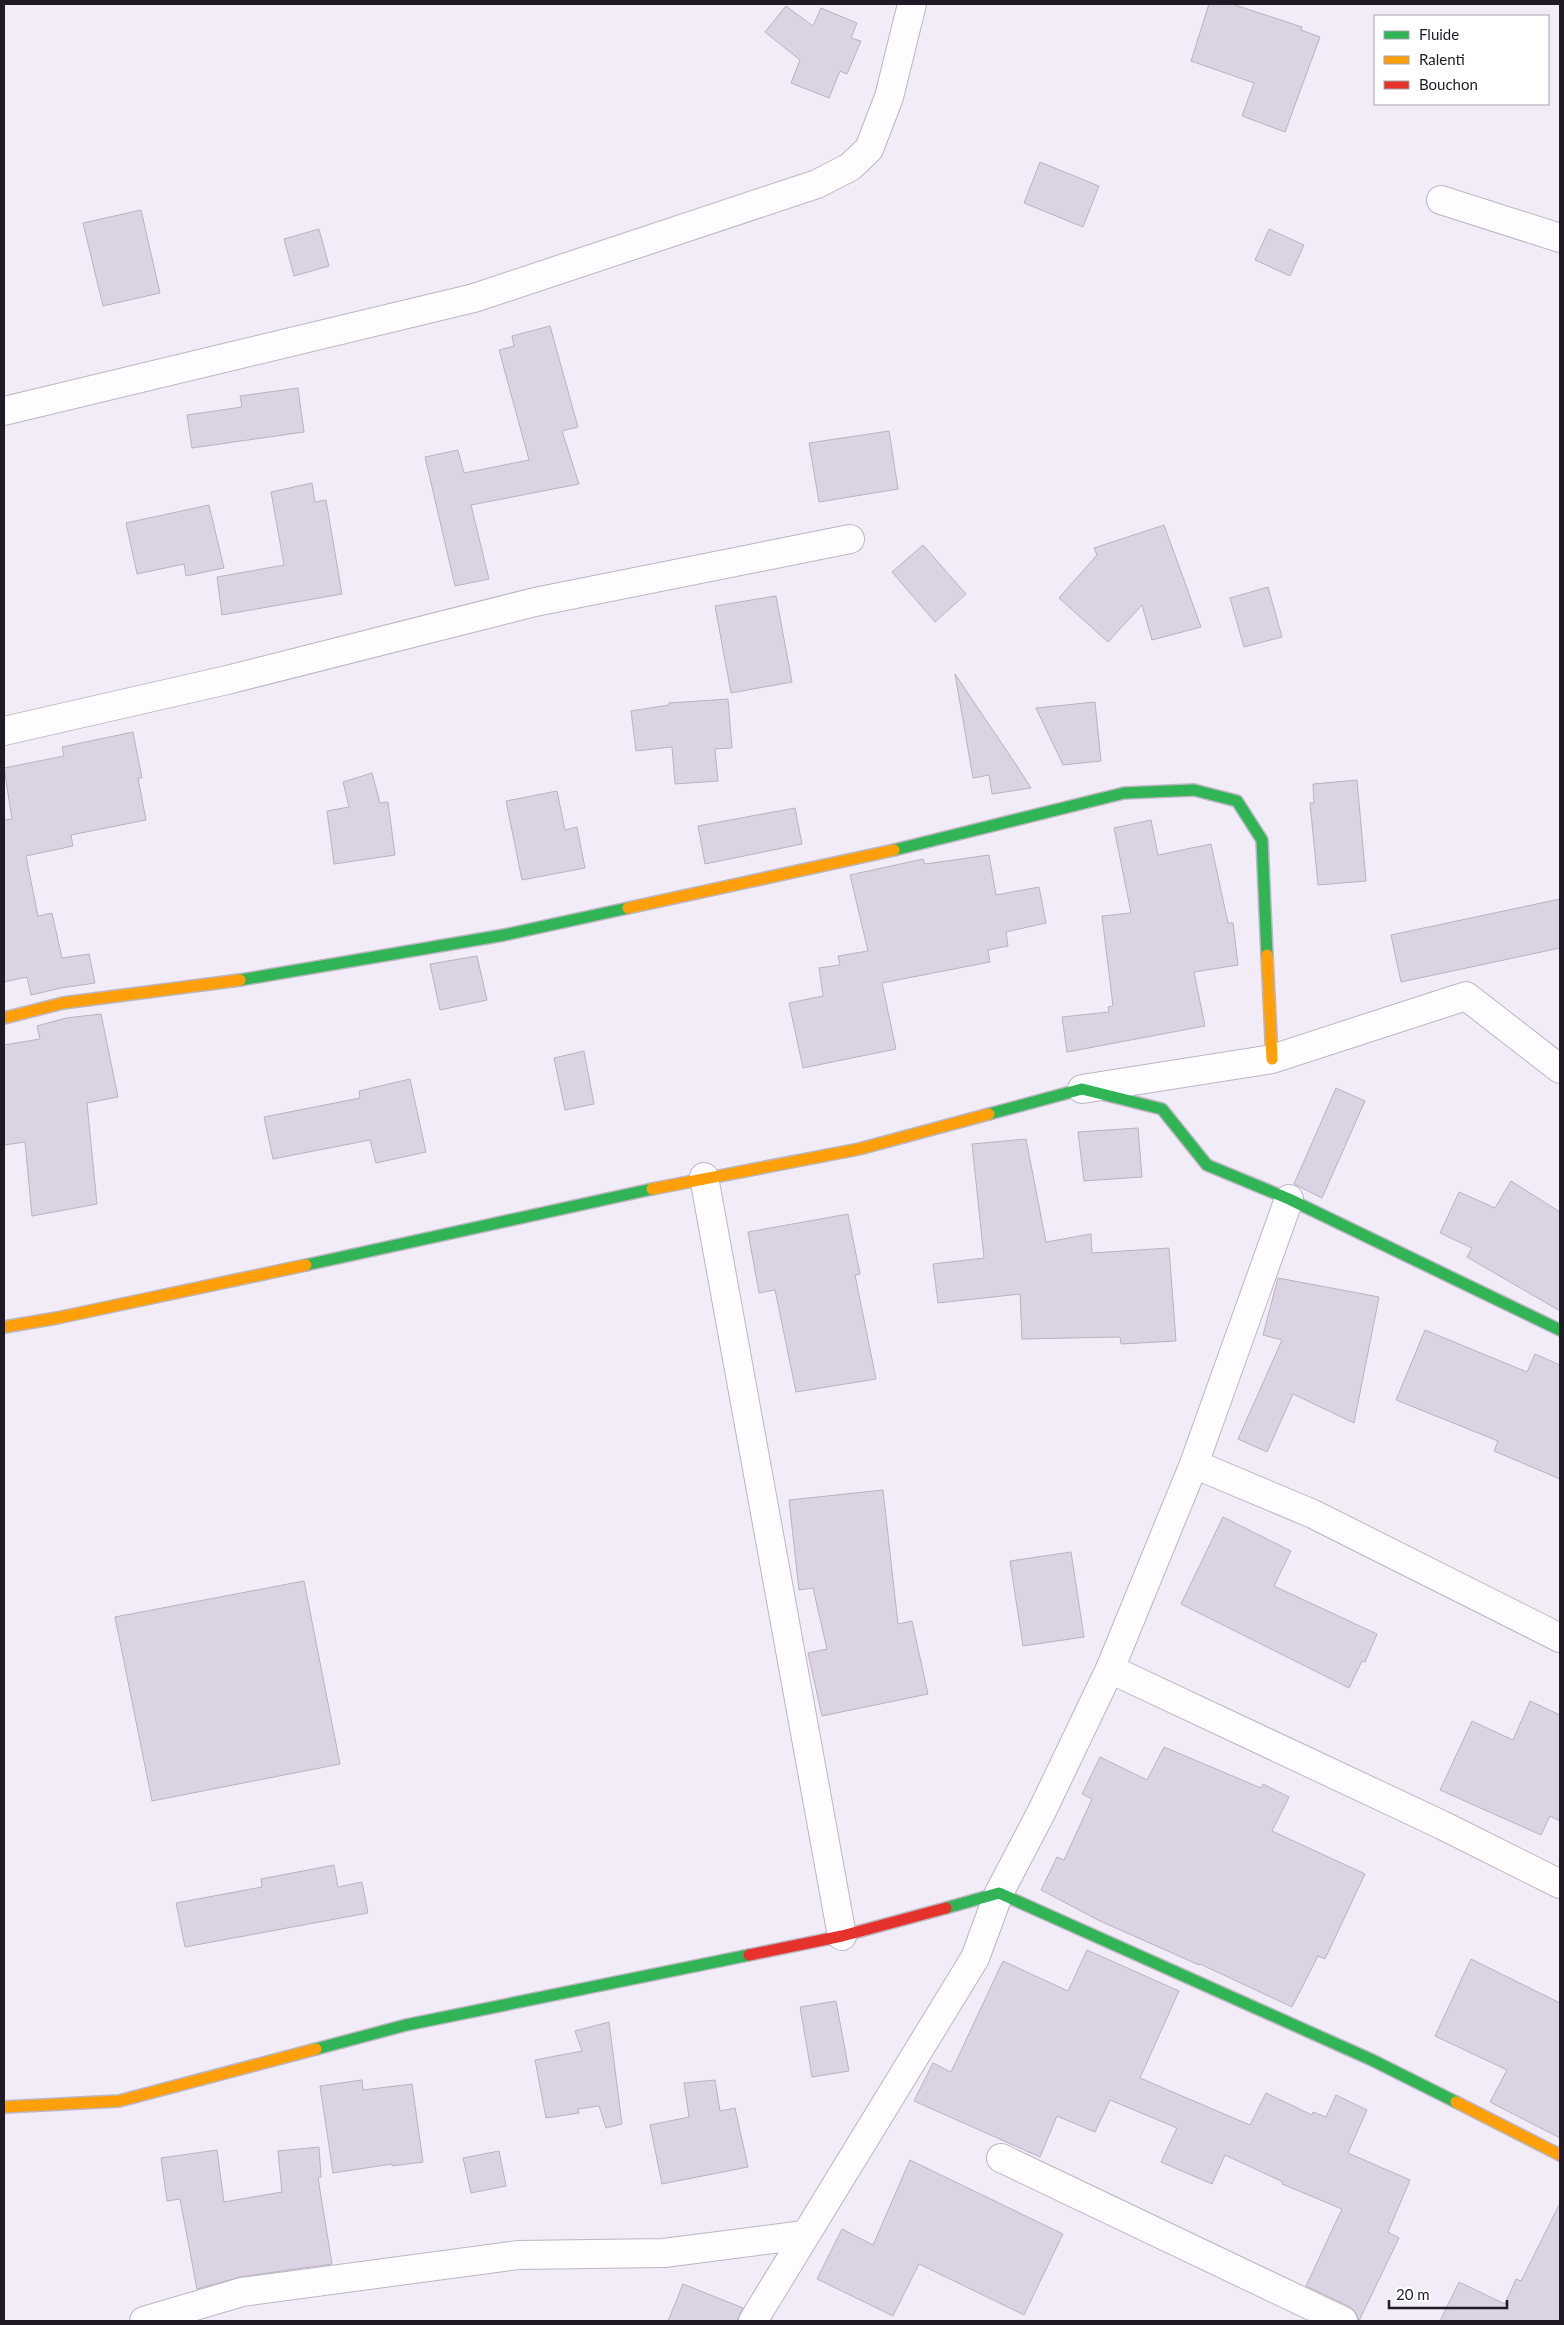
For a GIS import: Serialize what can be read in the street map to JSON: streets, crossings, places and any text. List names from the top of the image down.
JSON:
{
  "legend": ["Fluide", "Ralenti", "Bouchon"],
  "scale_bar": "20 m"
}
